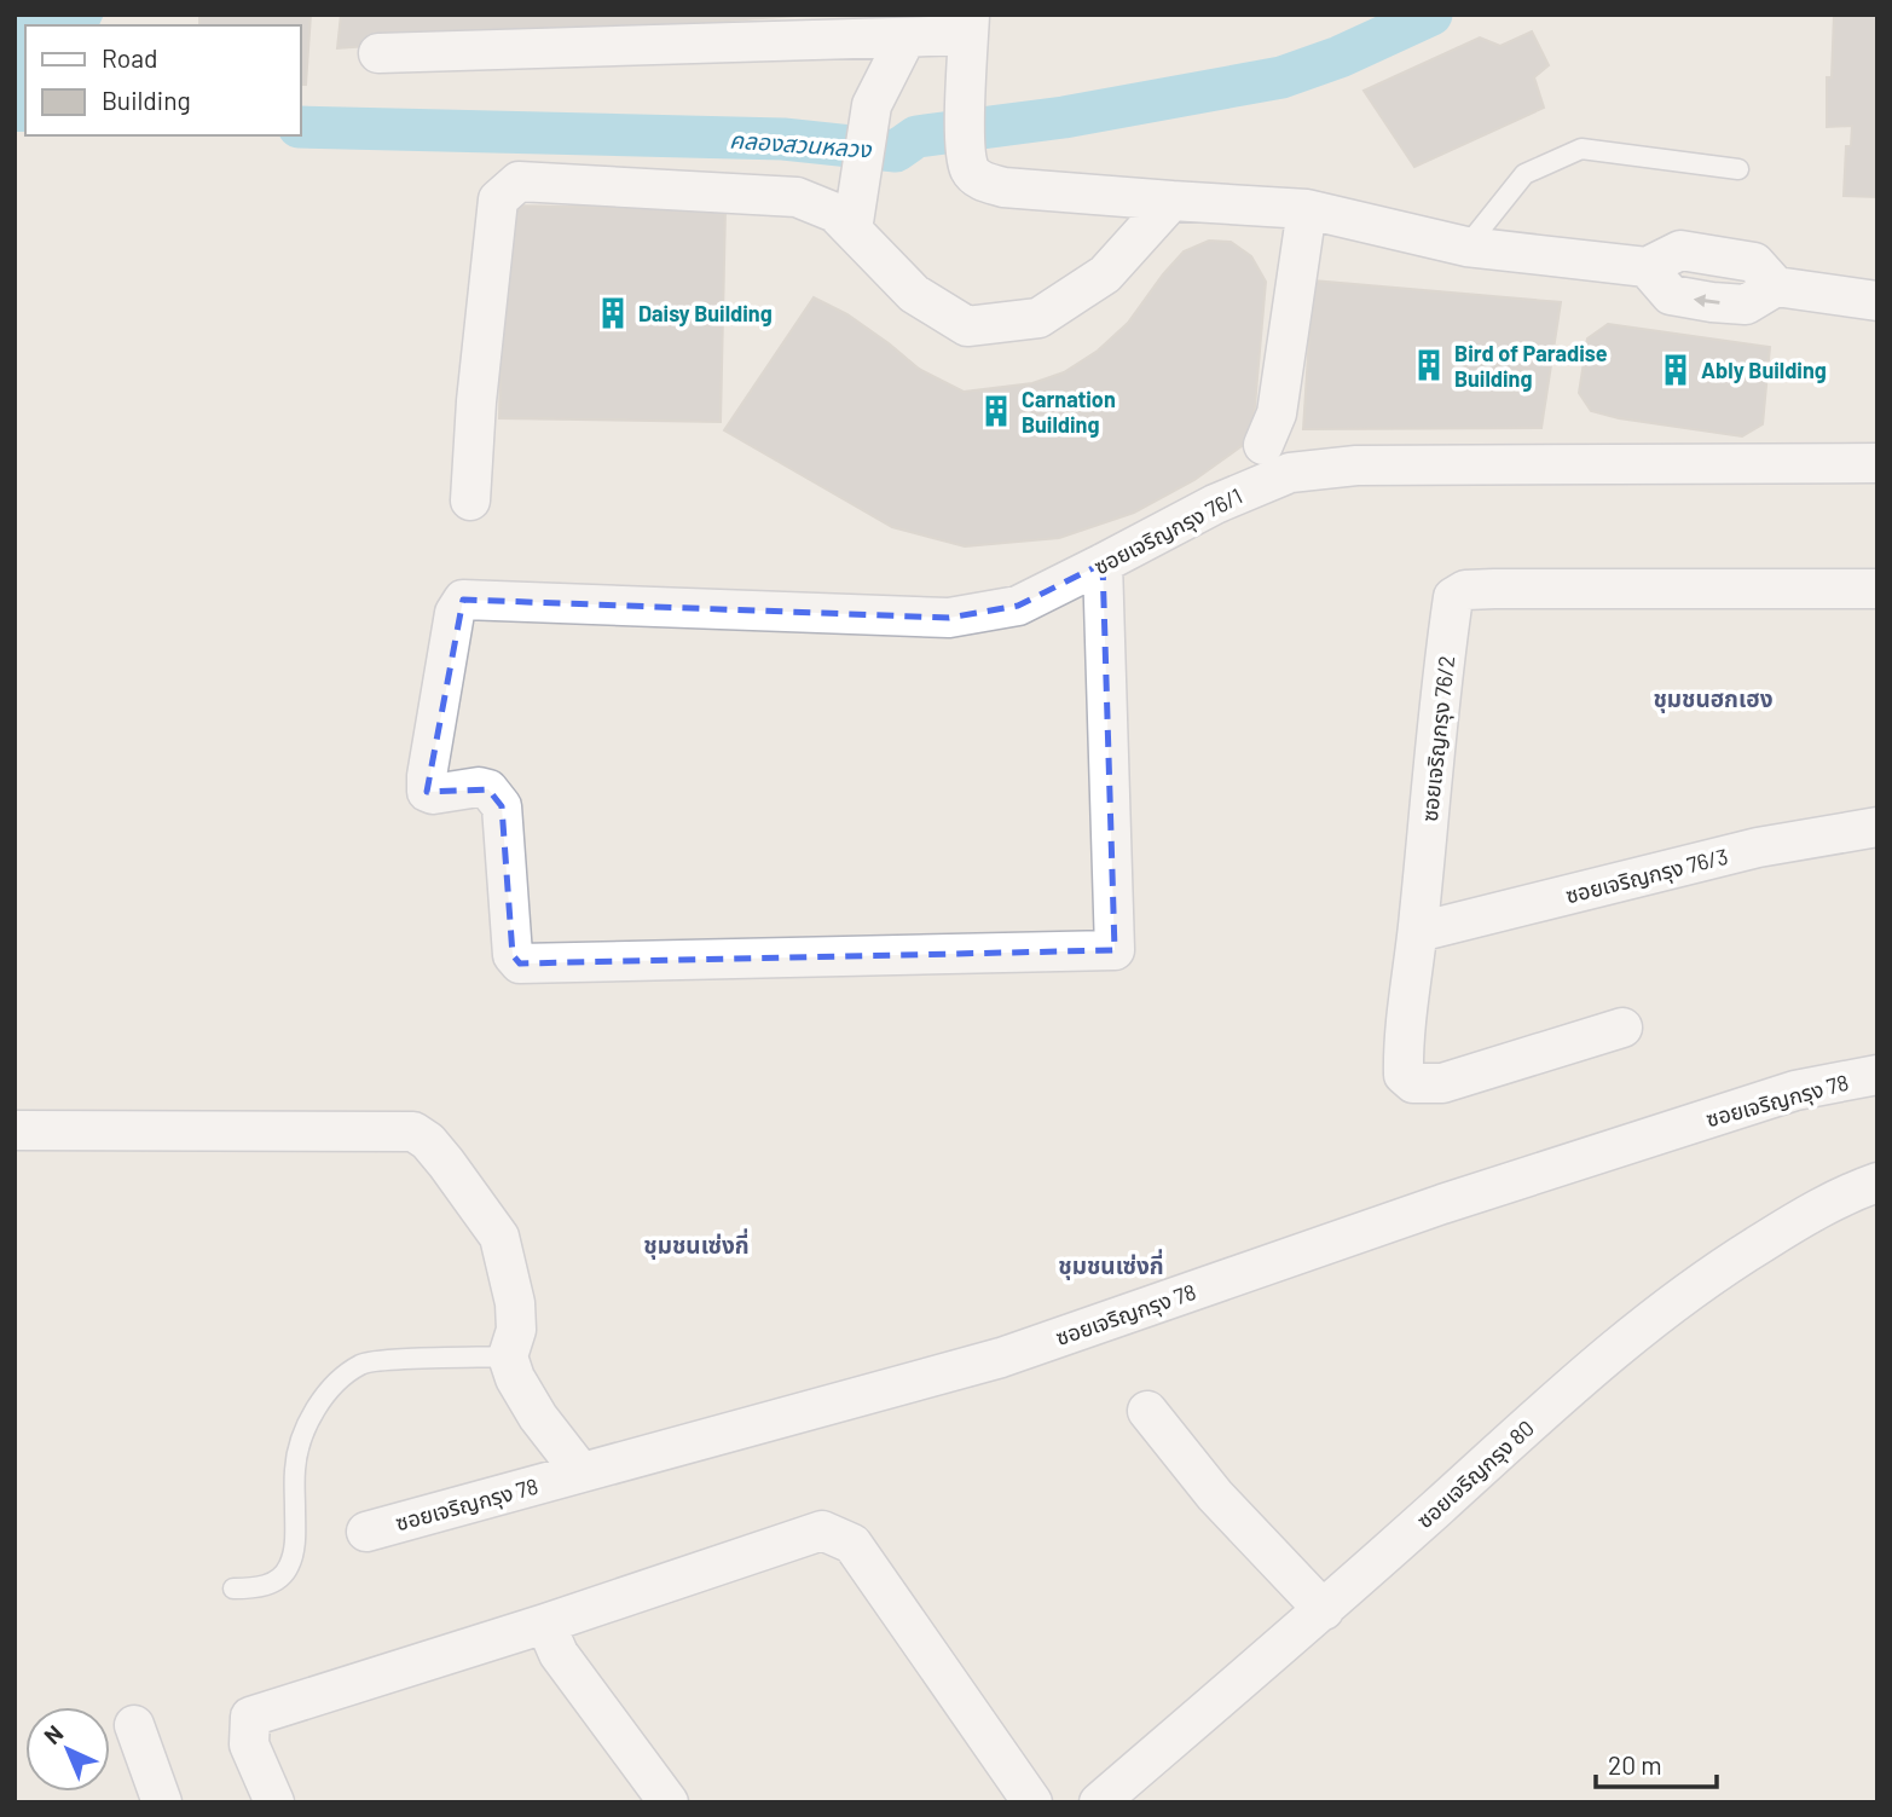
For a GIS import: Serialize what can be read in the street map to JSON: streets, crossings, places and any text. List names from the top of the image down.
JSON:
{
  "streets": {
    "street": [
      "ซอยเจริญกรุง 76/1",
      "ซอยเจริญกรุง 76/2",
      "ซอยเจริญกรุง 76/3",
      "ซอยเจริญกรุง 78",
      "ซอยเจริญกรุง 80"
    ]
  },
  "crossings": [
    ["ซอยเจริญกรุง 76/2", "ซอยเจริญกรุง 76/3"]
  ],
  "districts": ["ชุมชนฮกเฮง", "ชุมชนเซ่งกี่", "ชุมชนเซ่งกี่"],
  "water": ["คลองสวนหลวง"],
  "places": {
    "building": [
      "Daisy Building",
      "Bird of Paradise Building",
      "Ably Building",
      "Carnation Building"
    ]
  },
  "legend": ["Road", "Building"],
  "scale_bar": "20 m",
  "north": "top left"
}
